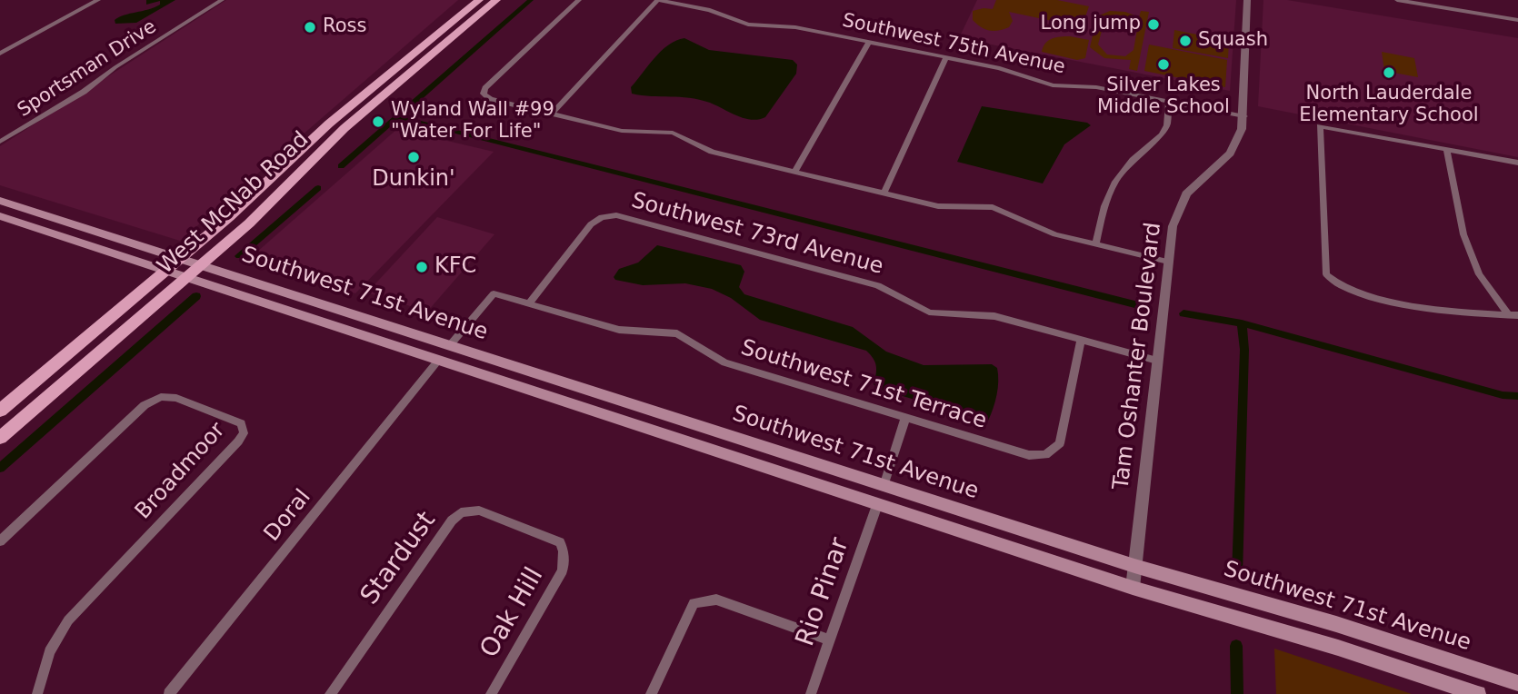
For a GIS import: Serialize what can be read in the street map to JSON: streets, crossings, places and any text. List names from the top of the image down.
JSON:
{
  "streets": {
    "main road": ["West McNab Road", "Southwest 71st Avenue"],
    "street": [
      "Southwest 75th Avenue",
      "Sportsman Drive",
      "Southwest 73rd Avenue",
      "Tam Oshanter Boulevard",
      "Southwest 71st Terrace",
      "Broadmoor",
      "Doral",
      "Stardust",
      "Rio Pinar",
      "Oak Hill"
    ]
  },
  "crossings": [
    ["Southwest 75th Avenue", "Tam Oshanter Boulevard"],
    ["West McNab Road", "Southwest 71st Avenue"],
    ["Southwest 73rd Avenue", "Tam Oshanter Boulevard"],
    ["Southwest 73rd Avenue", "Southwest 71st Terrace"],
    ["Southwest 71st Avenue", "Tam Oshanter Boulevard"],
    ["Southwest 71st Avenue", "Southwest 71st Terrace"],
    ["Southwest 71st Avenue", "Doral"],
    ["Southwest 71st Avenue", "Rio Pinar"],
    ["Stardust", "Oak Hill"]
  ],
  "places": [
    "Long jump",
    "Ross",
    "Squash",
    "Silver Lakes Middle School",
    "North Lauderdale Elementary School",
    "Wyland Wall #99 \"Water For Life\"",
    "Dunkin'",
    "KFC"
  ]
}
